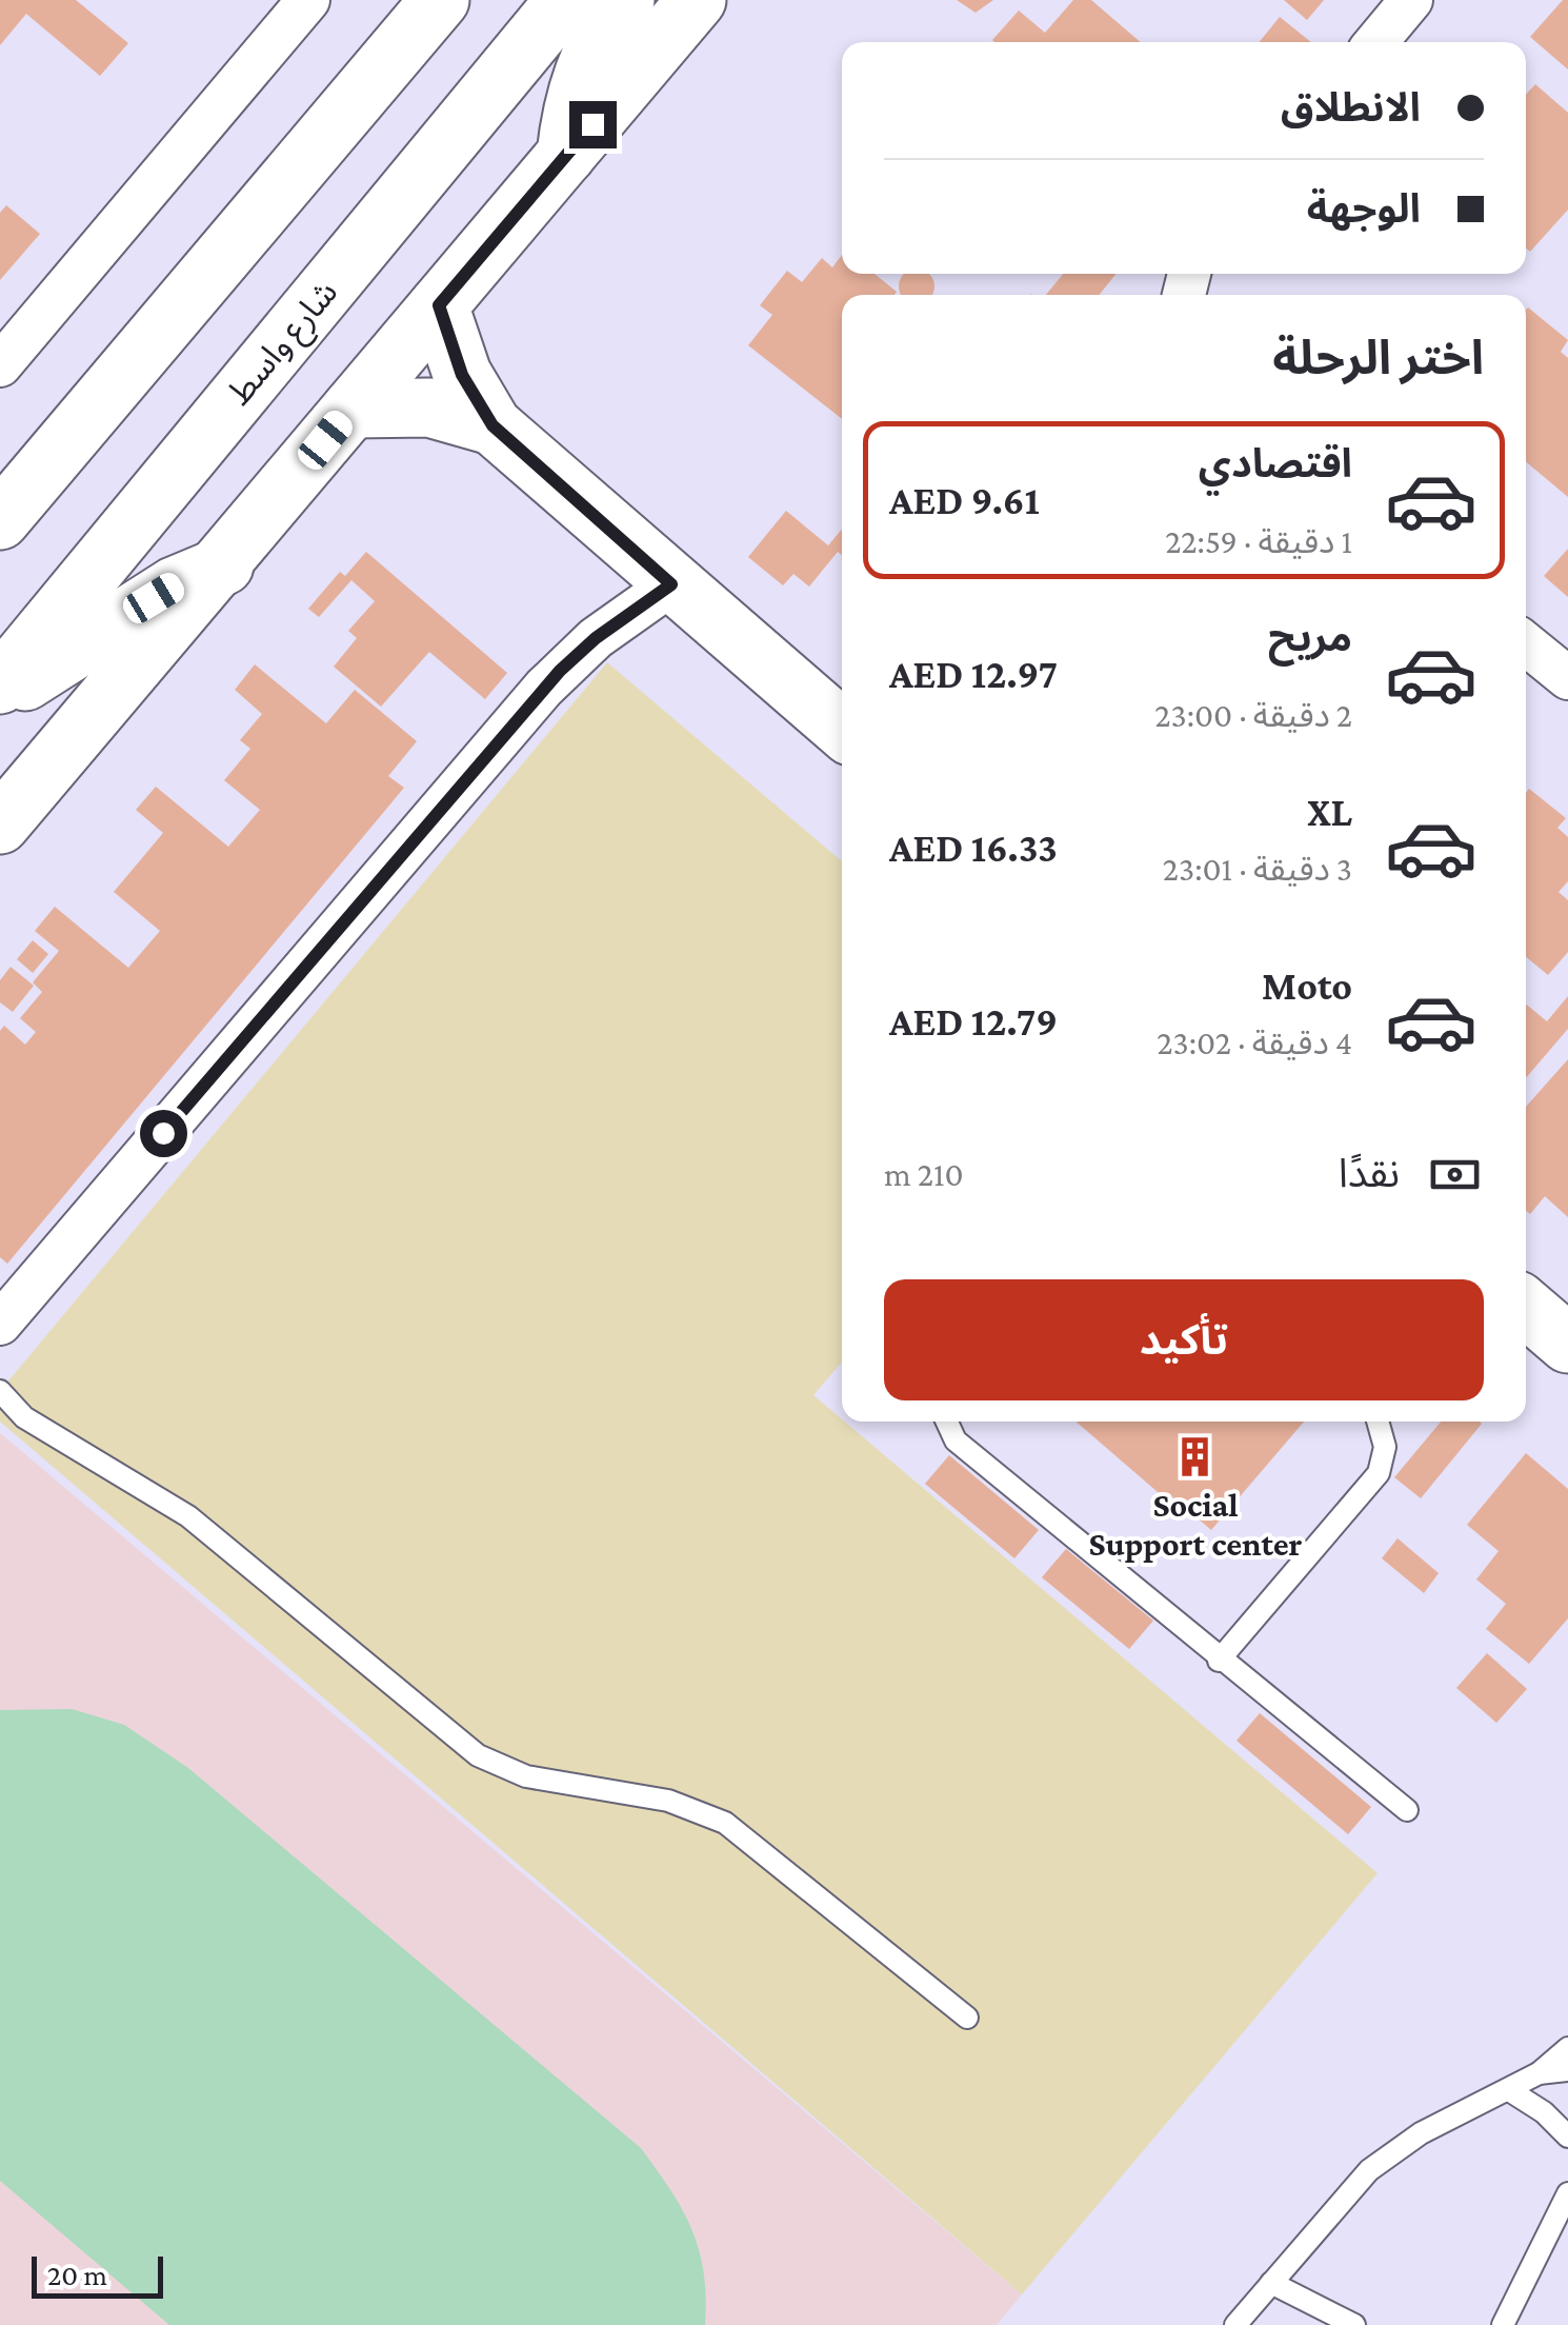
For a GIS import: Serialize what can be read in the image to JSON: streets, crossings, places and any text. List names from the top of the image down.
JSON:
{
  "streets": {
    "main road": ["شارع واسط"]
  },
  "places": {
    "building": ["Social Support center"]
  },
  "scale_bar": "20 m",
  "page": {
    "banner": ["الانطلاق", "الوجهة"],
    "heading": "اختر الرحلة",
    "list": [
      {
        "name": "اقتصادي",
        "note": "1 دقيقة · 22:59",
        "value": "AED 9.61"
      },
      {
        "name": "مريح",
        "note": "2 دقيقة · 23:00",
        "value": "AED 12.97"
      },
      {
        "name": "XL",
        "note": "3 دقيقة · 23:01",
        "value": "AED 16.33"
      },
      {
        "name": "Moto",
        "note": "4 دقيقة · 23:02",
        "value": "AED 12.79"
      }
    ],
    "pay": ["نقدًا", "210 m"],
    "buttons": "تأكيد",
    "scale": "20 m"
  }
}
